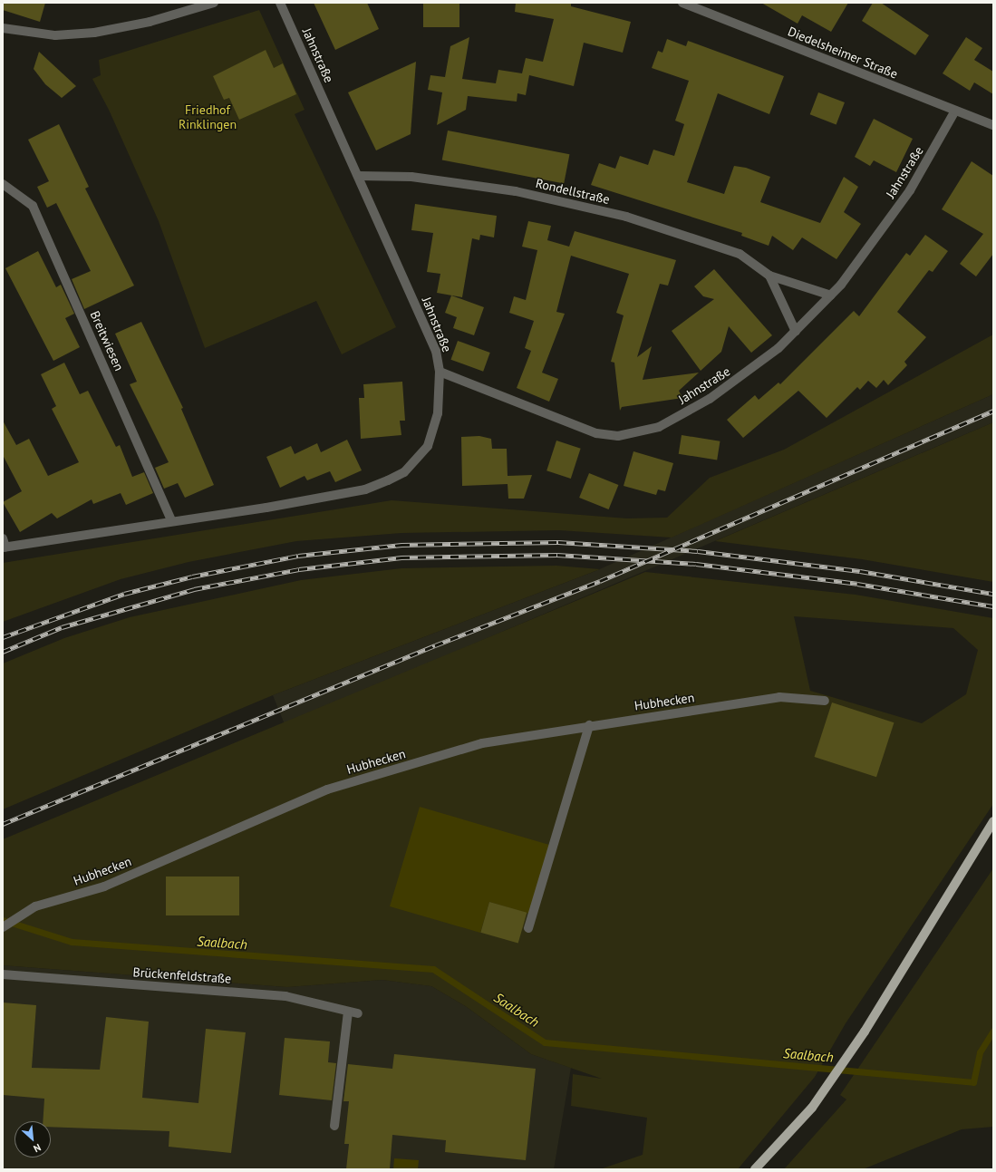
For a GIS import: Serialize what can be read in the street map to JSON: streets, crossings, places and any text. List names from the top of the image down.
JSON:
{
  "streets": {
    "street": [
      "Diedelsheimer Straße",
      "Jahnstraße",
      "Rondellstraße",
      "Breitwiesen",
      "Hubhecken",
      "Brückenfeldstraße"
    ]
  },
  "crossings": [
    ["Diedelsheimer Straße", "Jahnstraße"],
    ["Jahnstraße", "Rondellstraße"]
  ],
  "water": ["Saalbach"],
  "parks": ["Friedhof Rinklingen"],
  "north": "bottom right"
}
